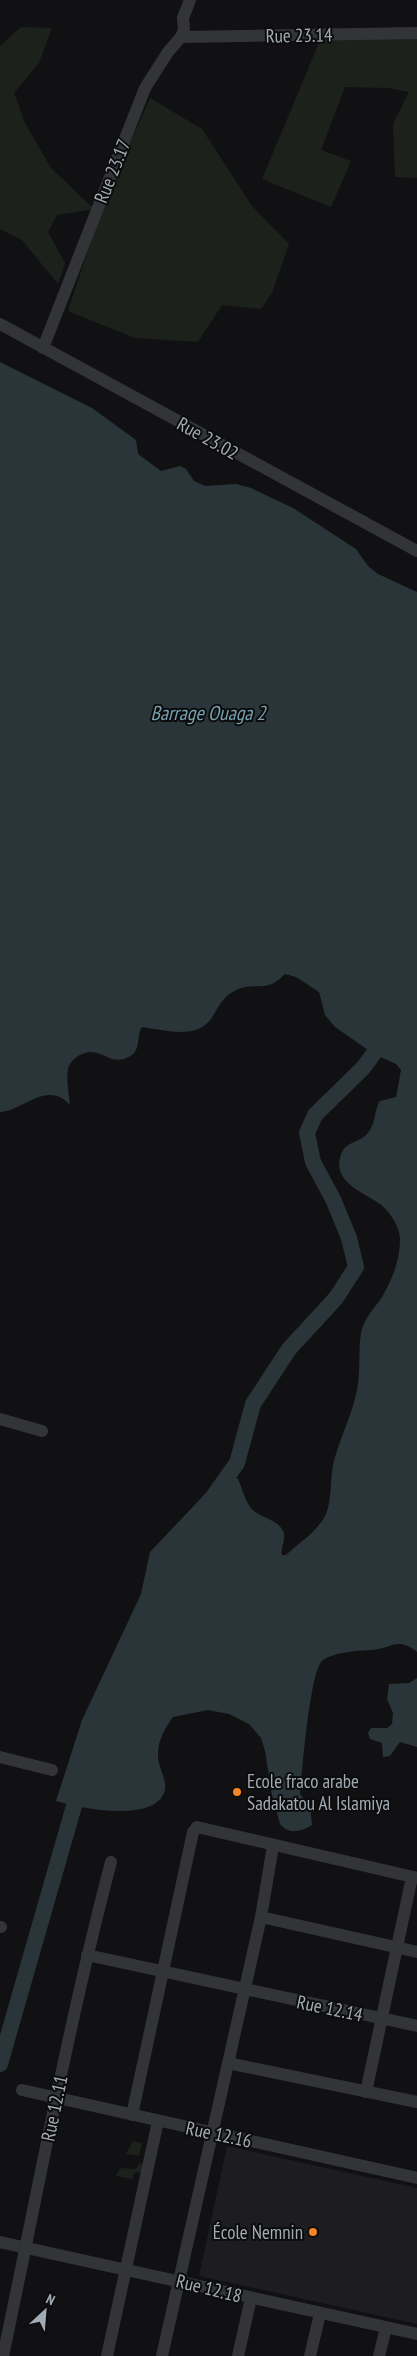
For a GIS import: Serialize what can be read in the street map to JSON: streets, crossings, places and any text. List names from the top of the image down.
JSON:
{
  "streets": {
    "street": [
      "Rue 23.14",
      "Rue 23.17",
      "Rue 23.02",
      "Rue 12.14",
      "Rue 12.11",
      "Rue 12.16",
      "Rue 12.18"
    ]
  },
  "crossings": [
    ["Rue 23.14", "Rue 23.17"],
    ["Rue 23.17", "Rue 23.02"],
    ["Rue 12.14", "Rue 12.11"],
    ["Rue 12.11", "Rue 12.16"],
    ["Rue 12.11", "Rue 12.18"]
  ],
  "water": ["Barrage Ouaga 2"],
  "places": ["Ecole fraco arabe Sadakatou Al Islamiya", "École Nemnin"],
  "north": "top right"
}
